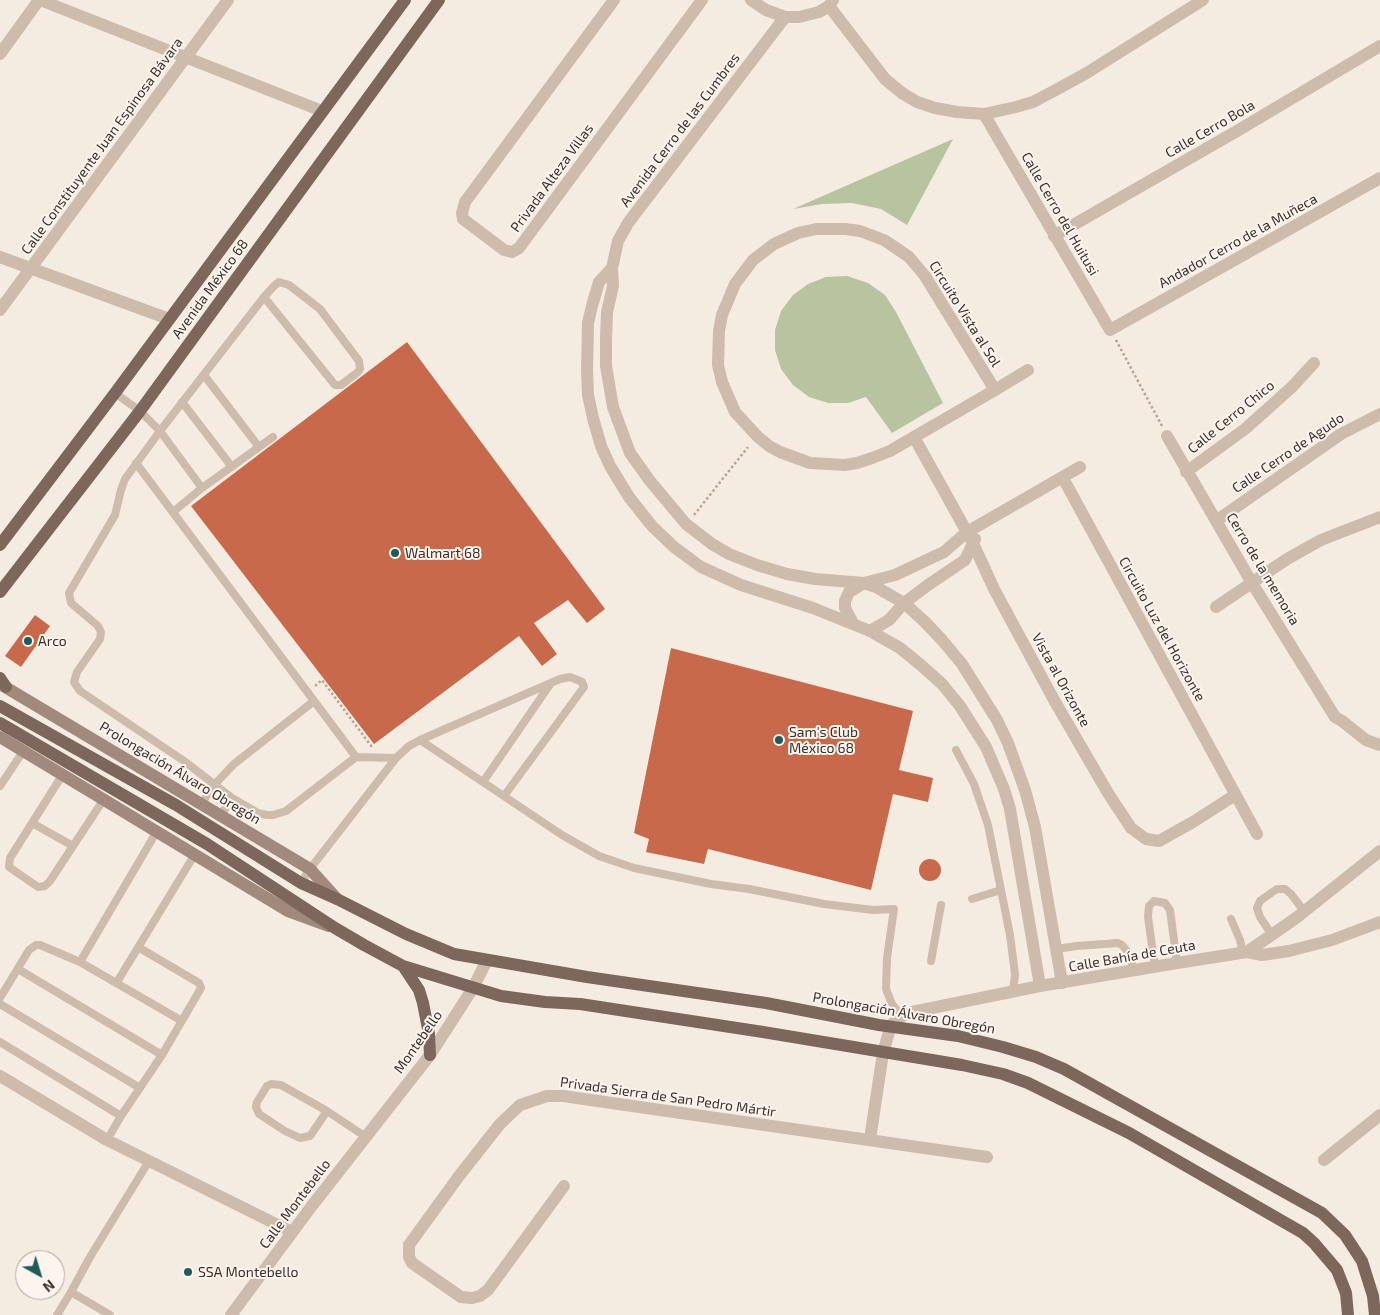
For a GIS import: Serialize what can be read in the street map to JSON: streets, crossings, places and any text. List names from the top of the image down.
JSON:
{
  "streets": {
    "main road": ["Avenida México 68", "Prolongación Álvaro Obregón"],
    "street": [
      "Calle Cerro Bola",
      "Avenida Cerro de las Cumbres",
      "Calle Constituyente Juan Espinosa Bávara",
      "Privada Alteza Villas",
      "Calle Cerro del Huitusi",
      "Andador Cerro de la Muñeca",
      "Circuito Vista al Sol",
      "Calle Cerro Chico",
      "Calle Cerro de Agudo",
      "Cerro de la memoria",
      "Circuito Luz del Horizonte",
      "Vista al Orizonte",
      "Calle Bahía de Ceuta",
      "Montebello",
      "Privada Sierra de San Pedro Mártir",
      "Calle Montebello"
    ]
  },
  "crossings": [
    ["Calle Cerro Bola", "Calle Cerro del Huitusi"],
    ["Avenida Cerro de las Cumbres", "Calle Bahía de Ceuta"],
    ["Calle Cerro del Huitusi", "Andador Cerro de la Muñeca"],
    ["Circuito Vista al Sol", "Vista al Orizonte"],
    ["Calle Cerro Chico", "Cerro de la memoria"],
    ["Calle Cerro de Agudo", "Cerro de la memoria"],
    ["Circuito Luz del Horizonte", "Vista al Orizonte"],
    ["Prolongación Álvaro Obregón", "Calle Bahía de Ceuta"],
    ["Prolongación Álvaro Obregón", "Montebello"],
    ["Montebello", "Calle Montebello"]
  ],
  "places": [
    "Walmart 68",
    "Arco",
    "Sam's Club México 68",
    "SSA Montebello"
  ],
  "north": "bottom right"
}
